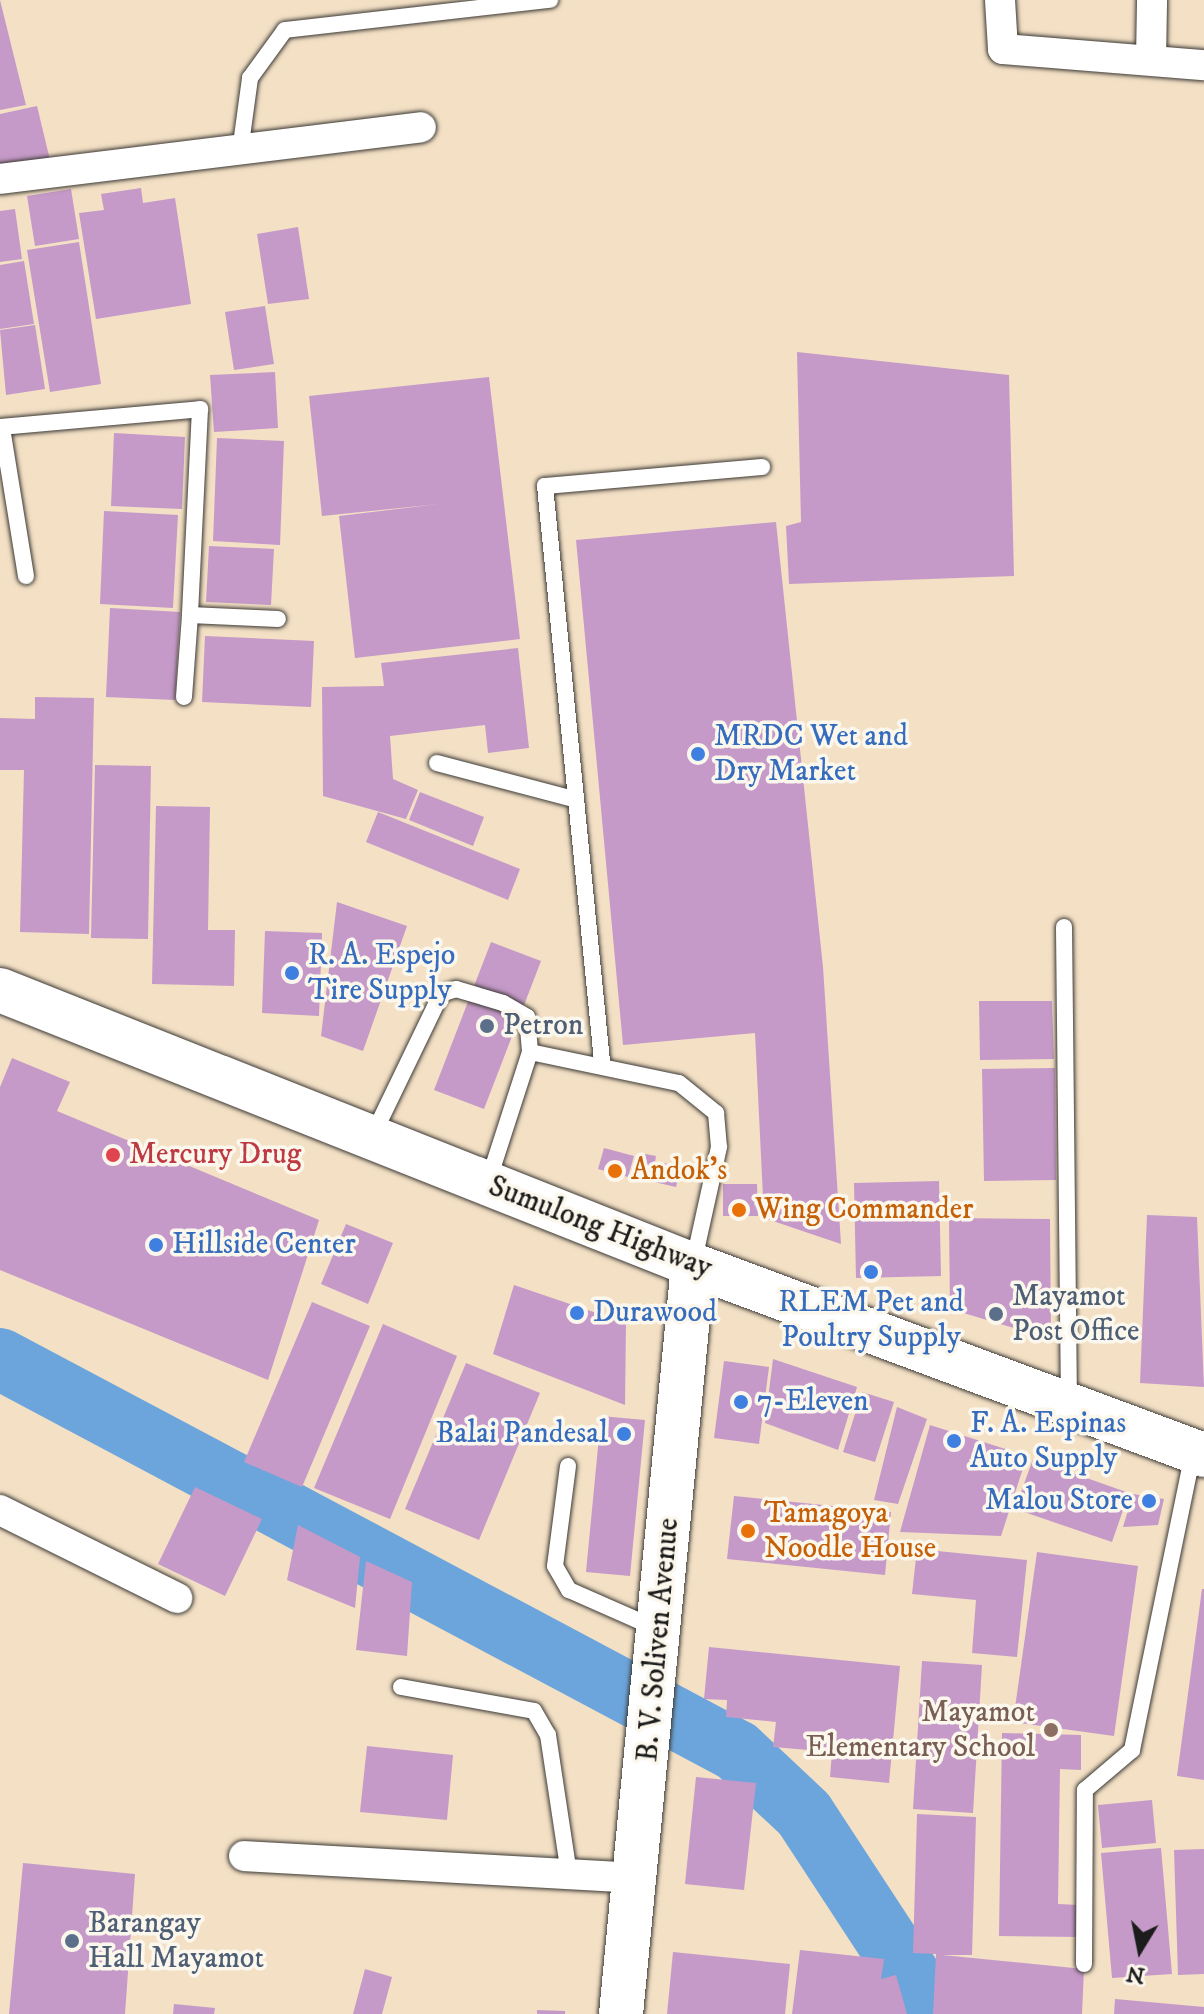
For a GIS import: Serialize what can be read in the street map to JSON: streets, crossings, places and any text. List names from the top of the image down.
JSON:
{
  "streets": {
    "main road": ["Sumulong Highway", "B. V. Soliven Avenue"]
  },
  "crossings": [
    ["Sumulong Highway", "B. V. Soliven Avenue"]
  ],
  "places": [
    "MRDC Wet and Dry Market",
    "R. A. Espejo Tire Supply",
    "Petron",
    "Mercury Drug",
    "Andok's",
    "Wing Commander",
    "Hillside Center",
    "RLEM Pet and Poultry Supply",
    "Durawood",
    "Mayamot Post Office",
    "7-Eleven",
    "Balai Pandesal",
    "F. A. Espinas Auto Supply",
    "Malou Store",
    "Tamagoya Noodle House",
    "Mayamot Elementary School",
    "Barangay Hall Mayamot"
  ],
  "north": "bottom"
}
